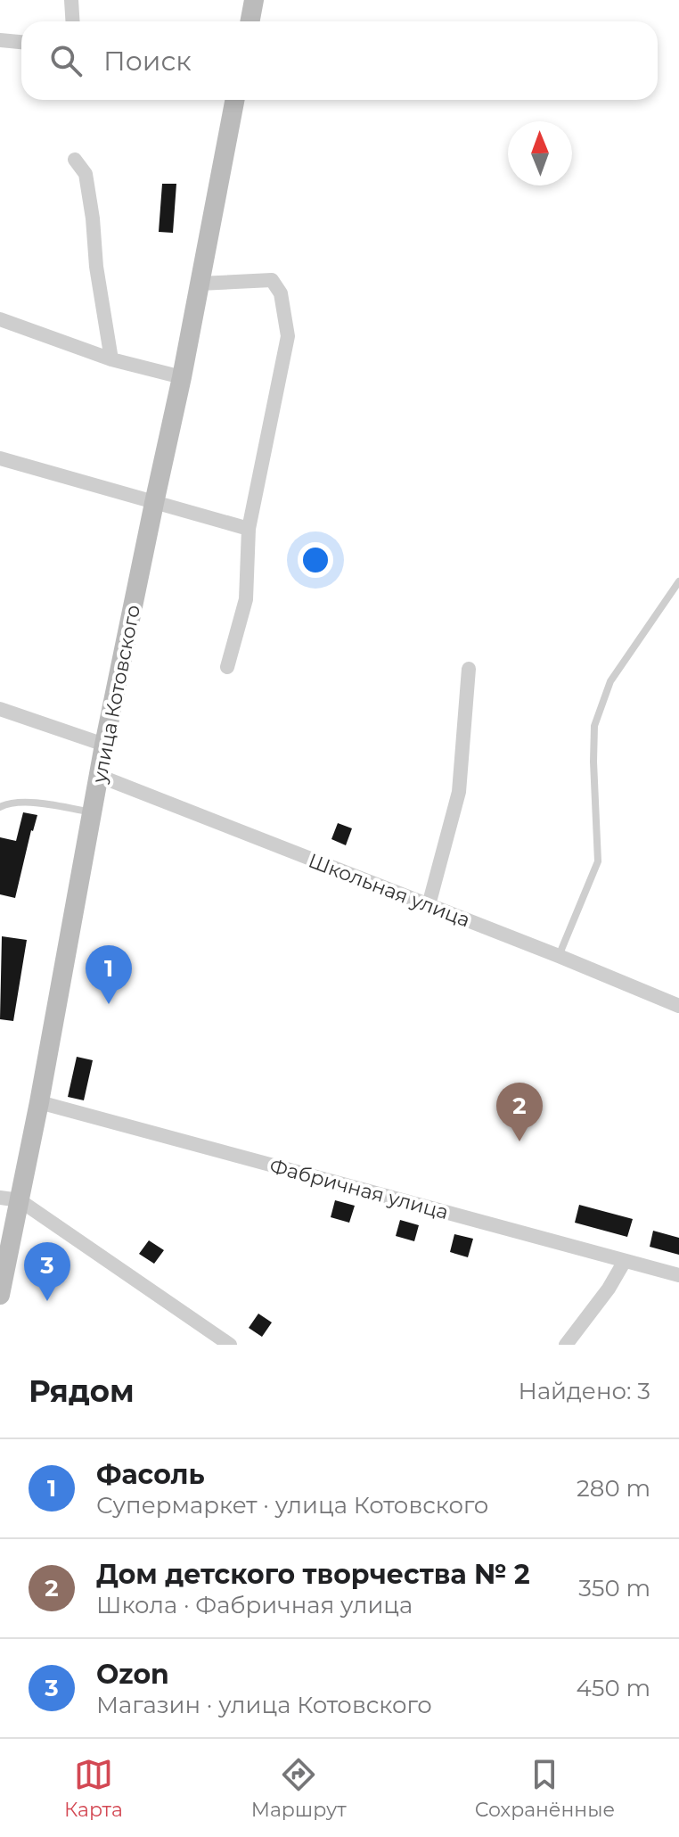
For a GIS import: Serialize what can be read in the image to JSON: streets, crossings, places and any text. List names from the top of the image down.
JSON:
{
  "streets": {
    "main road": ["улица Котовского"],
    "street": ["Школьная улица", "Фабричная улица"]
  },
  "crossings": [
    ["улица Котовского", "Школьная улица"],
    ["улица Котовского", "Фабричная улица"]
  ],
  "north": "top",
  "page": {
    "search": "Поиск",
    "pins": ["1", "2", "3"],
    "heading": ["Рядом", "Найдено: 3"],
    "list": [
      {
        "mark": "1",
        "name": "Фасоль",
        "note": "Супермаркет · улица Котовского",
        "value": "280 m"
      },
      {
        "mark": "2",
        "name": "Дом детского творчества № 2",
        "note": "Школа · Фабричная улица",
        "value": "350 m"
      },
      {
        "mark": "3",
        "name": "Ozon",
        "note": "Магазин · улица Котовского",
        "value": "450 m"
      }
    ],
    "nav": ["Карта", "Маршрут", "Сохранённые"]
  }
}
